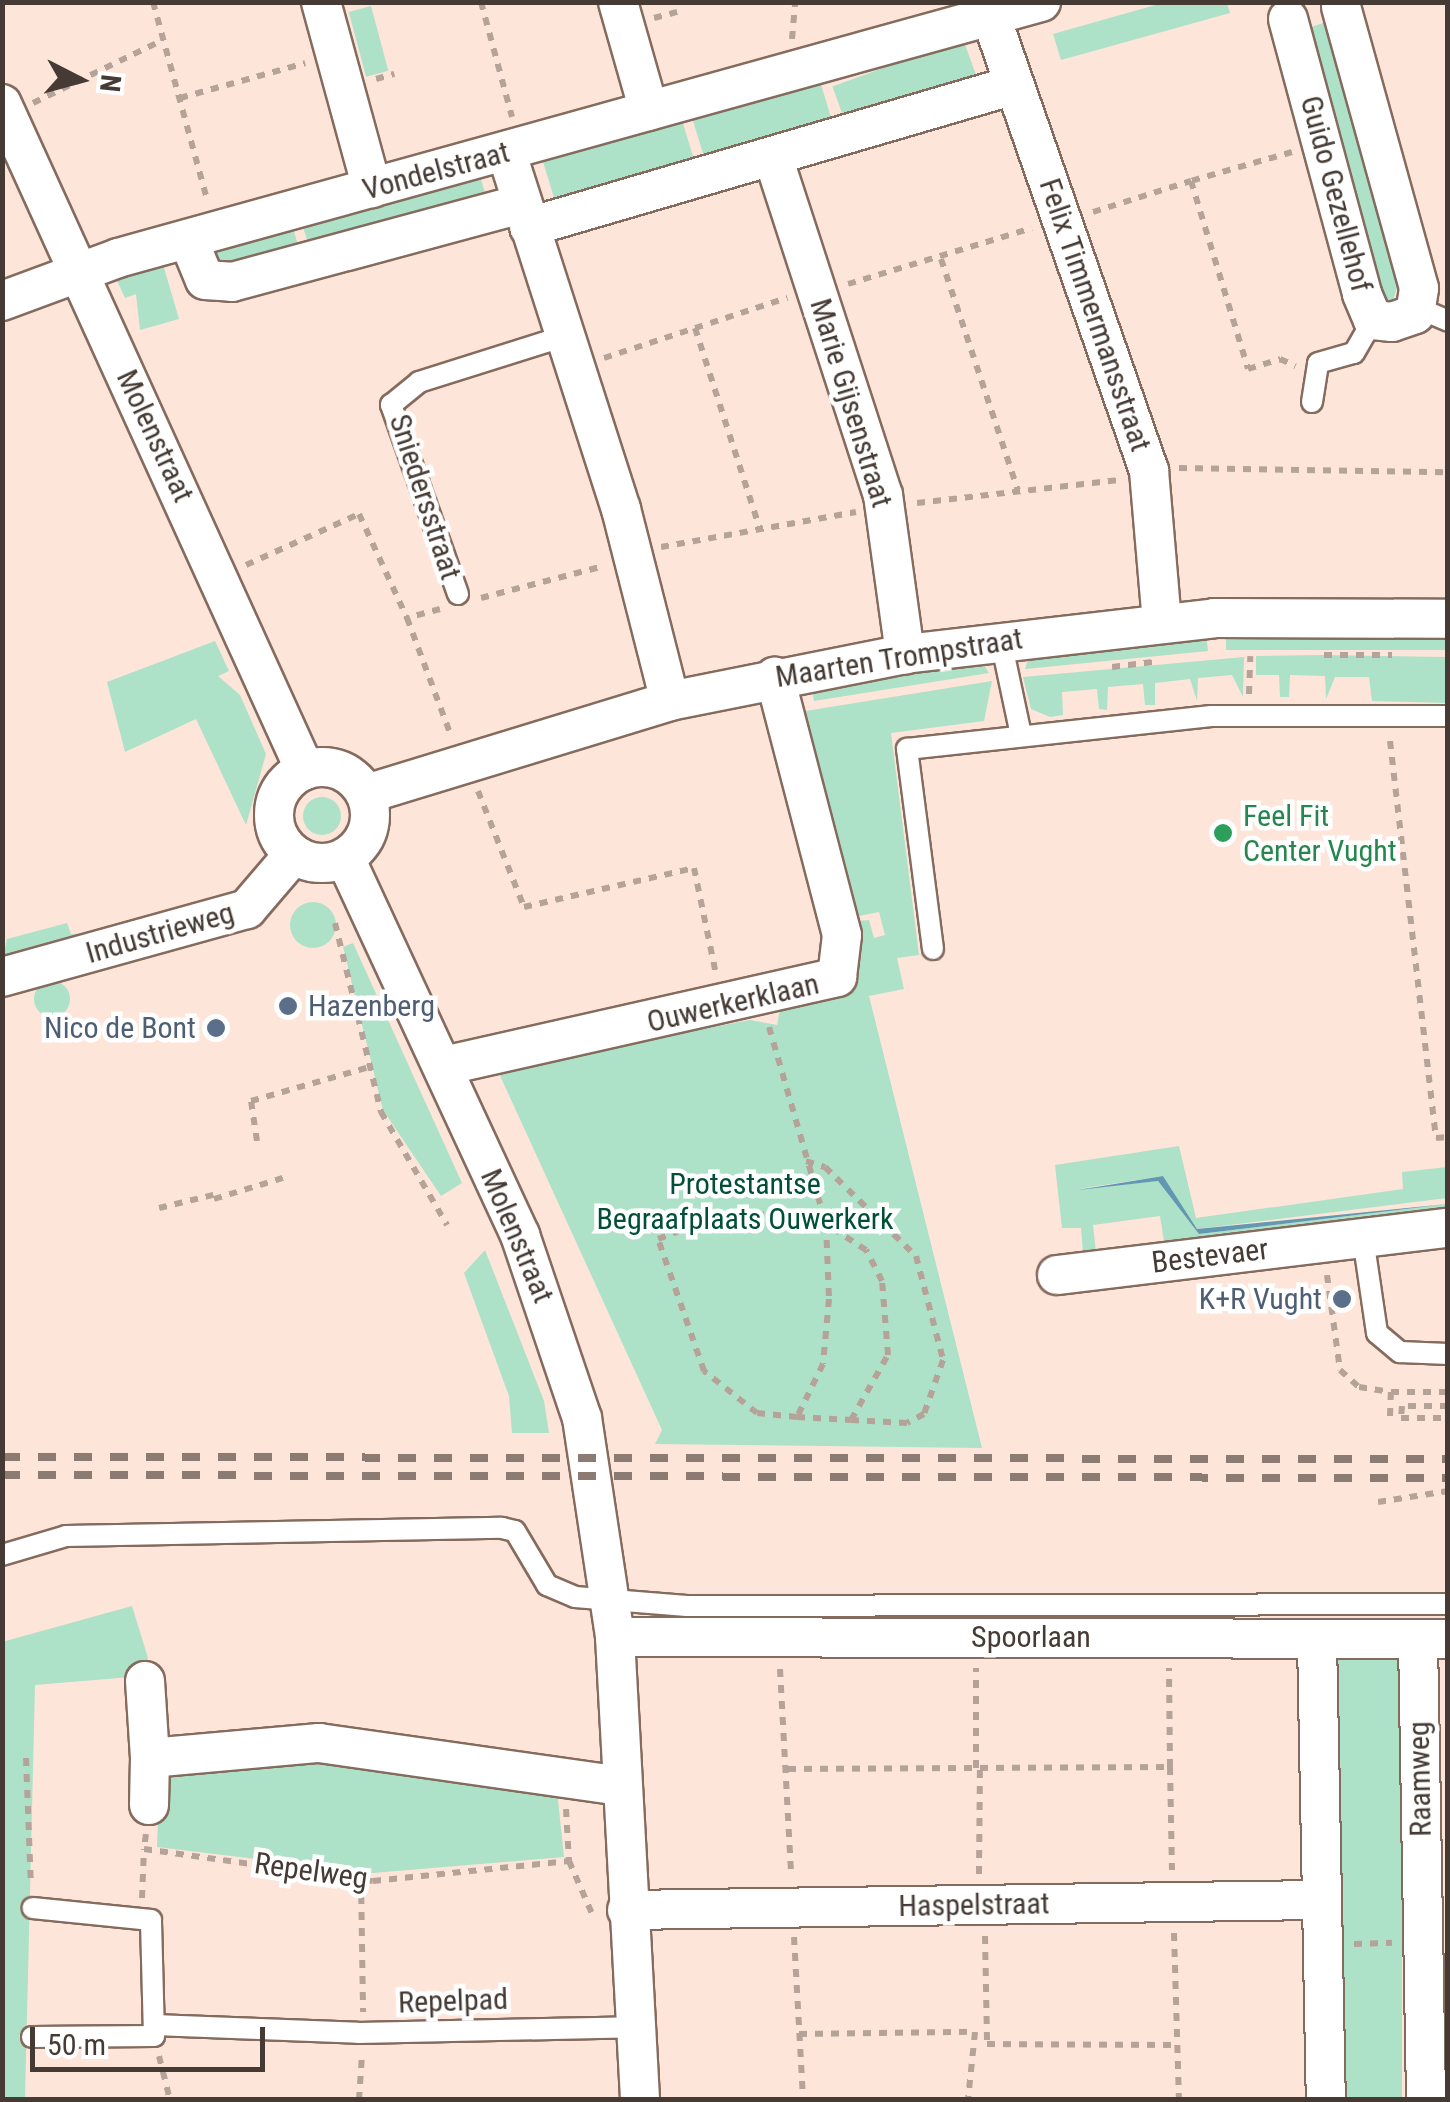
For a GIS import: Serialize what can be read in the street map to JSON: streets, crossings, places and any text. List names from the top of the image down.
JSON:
{
  "streets": {
    "street": [
      "Vondelstraat",
      "Guido Gezellehof",
      "Felix Timmermansstraat",
      "Marie Gijsenstraat",
      "Molenstraat",
      "Maarten Trompstraat",
      "Industrieweg",
      "Ouwerkerklaan",
      "Bestevaer",
      "Spoorlaan",
      "Raamweg",
      "Haspelstraat"
    ],
    "lane": ["Sniedersstraat", "Repelpad"],
    "path": ["Repelweg"]
  },
  "crossings": [
    ["Vondelstraat", "Felix Timmermansstraat"],
    ["Vondelstraat", "Marie Gijsenstraat"],
    ["Vondelstraat", "Molenstraat"],
    ["Felix Timmermansstraat", "Maarten Trompstraat"],
    ["Marie Gijsenstraat", "Maarten Trompstraat"],
    ["Molenstraat", "Maarten Trompstraat"],
    ["Molenstraat", "Industrieweg"],
    ["Molenstraat", "Ouwerkerklaan"],
    ["Molenstraat", "Spoorlaan"],
    ["Maarten Trompstraat", "Industrieweg"],
    ["Maarten Trompstraat", "Ouwerkerklaan"],
    ["Spoorlaan", "Raamweg"]
  ],
  "parks": ["Protestantse Begraafplaats Ouwerkerk"],
  "places": [
    "Feel Fit Center Vught",
    "Hazenberg",
    "Nico de Bont",
    "K+R Vught"
  ],
  "scale_bar": "50 m",
  "north": "right"
}
